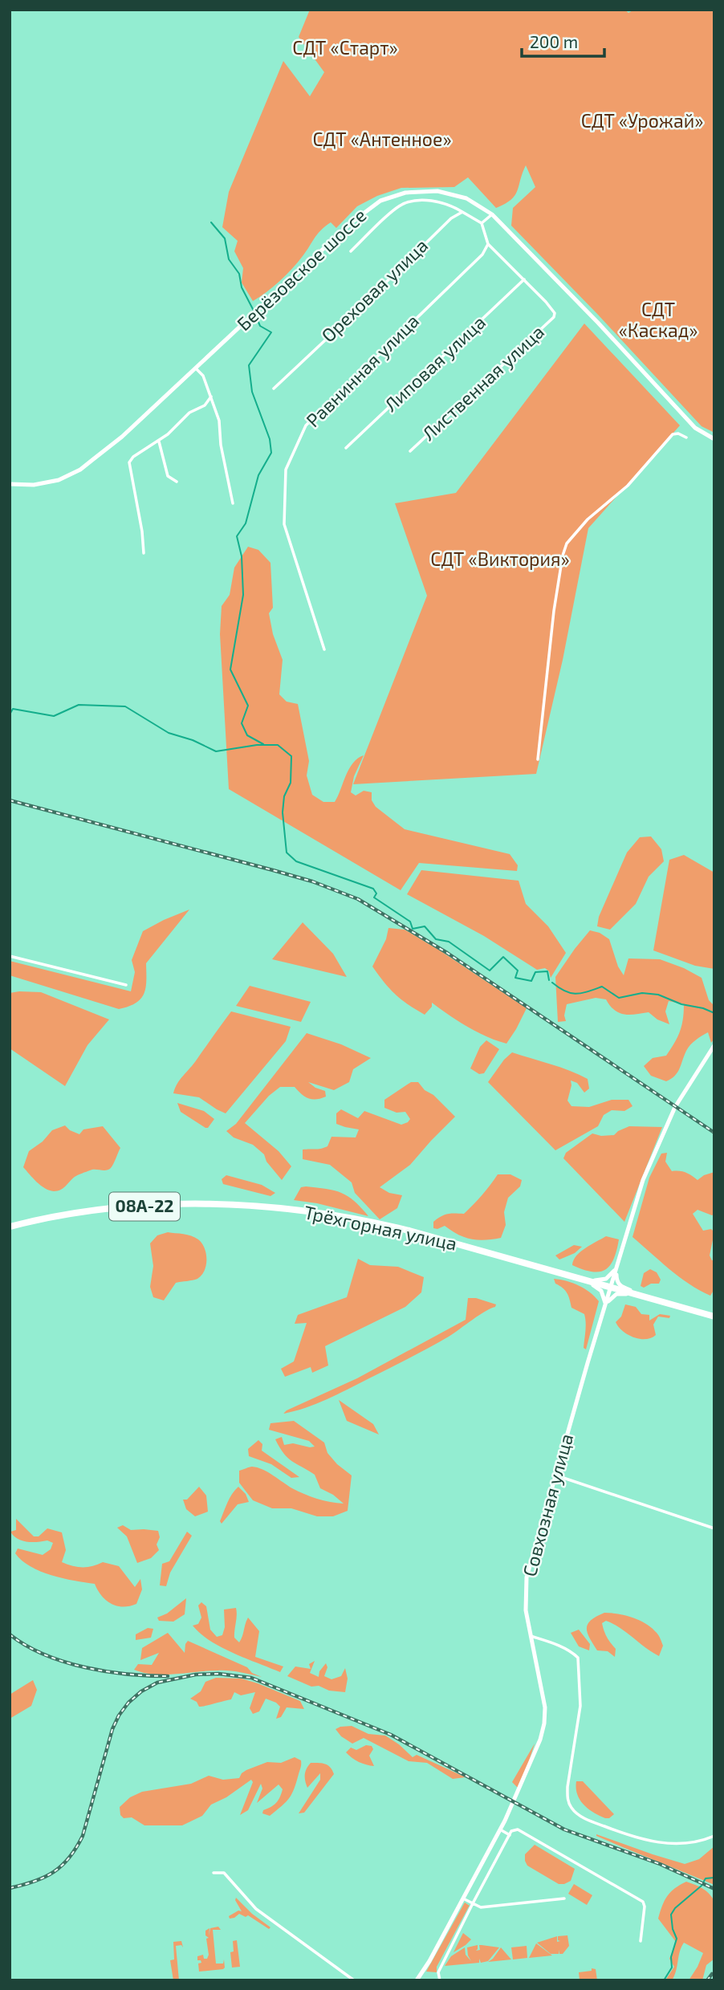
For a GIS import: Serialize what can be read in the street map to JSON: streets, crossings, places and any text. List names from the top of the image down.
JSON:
{
  "streets": {
    "highway": ["08А-22", "Трёхгорная улица"],
    "main road": ["Берёзовское шоссе", "Совхозная улица"],
    "street": [
      "Ореховая улица",
      "Липовая улица",
      "Равнинная улица",
      "Лиственная улица"
    ]
  },
  "crossings": [
    ["Липовая улица", "Лиственная улица"]
  ],
  "parks": [
    "СДТ «Старт»",
    "СДТ «Урожай»",
    "СДТ «Антенное»",
    "СДТ «Каскад»",
    "СДТ «Виктория»"
  ],
  "scale_bar": "200 m"
}
